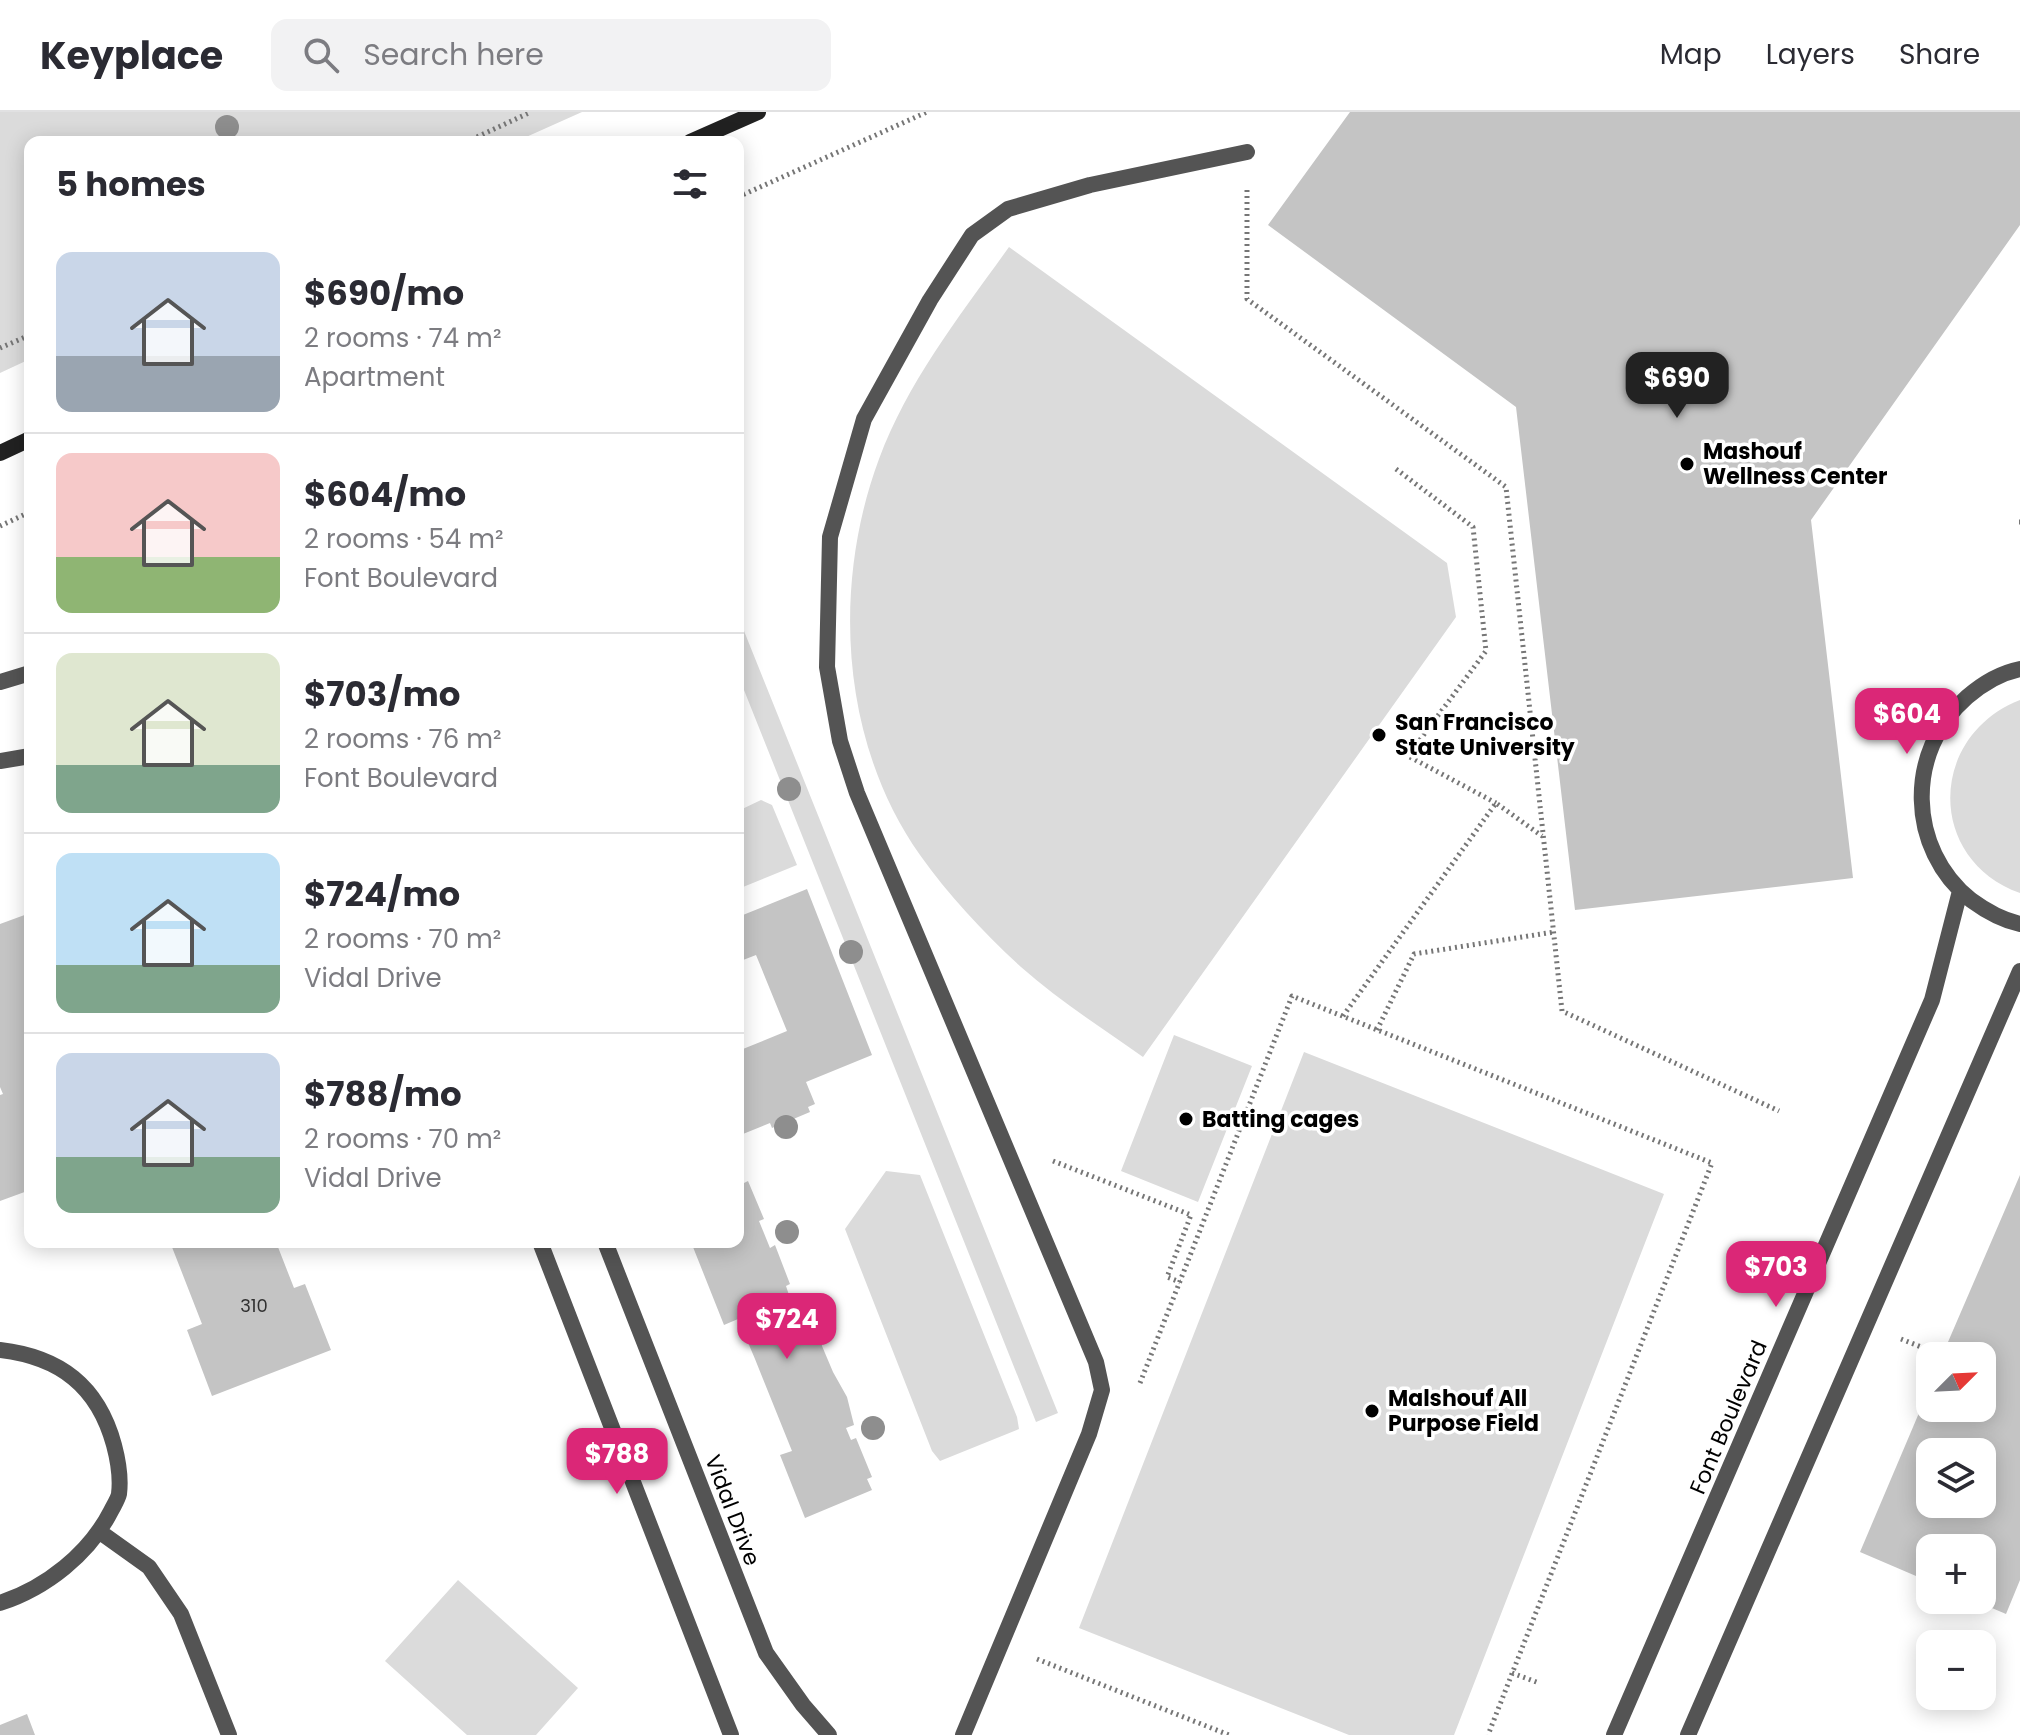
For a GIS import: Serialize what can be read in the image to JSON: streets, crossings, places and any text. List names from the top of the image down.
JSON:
{
  "streets": {
    "street": ["Font Boulevard", "Vidal Drive"]
  },
  "places": [
    "Mashouf Wellness Center",
    "San Francisco State University",
    "Batting cages",
    "Malshouf All Purpose Field"
  ],
  "house_numbers": ["310"],
  "north": "top right",
  "page": {
    "header": "Keyplace",
    "search": "Search here",
    "nav": ["Map", "Layers", "Share"],
    "heading": "5 homes",
    "list": [
      {
        "name": "$690/mo",
        "note": "2 rooms · 74 m² · Apartment"
      },
      {
        "name": "$604/mo",
        "note": "2 rooms · 54 m² · Font Boulevard"
      },
      {
        "name": "$703/mo",
        "note": "2 rooms · 76 m² · Font Boulevard"
      },
      {
        "name": "$724/mo",
        "note": "2 rooms · 70 m² · Vidal Drive"
      },
      {
        "name": "$788/mo",
        "note": "2 rooms · 70 m² · Vidal Drive"
      }
    ],
    "price": [
      "$690",
      "$604",
      "$703",
      "$724",
      "$788"
    ],
    "map_buttons": ["+", "−"]
  }
}
